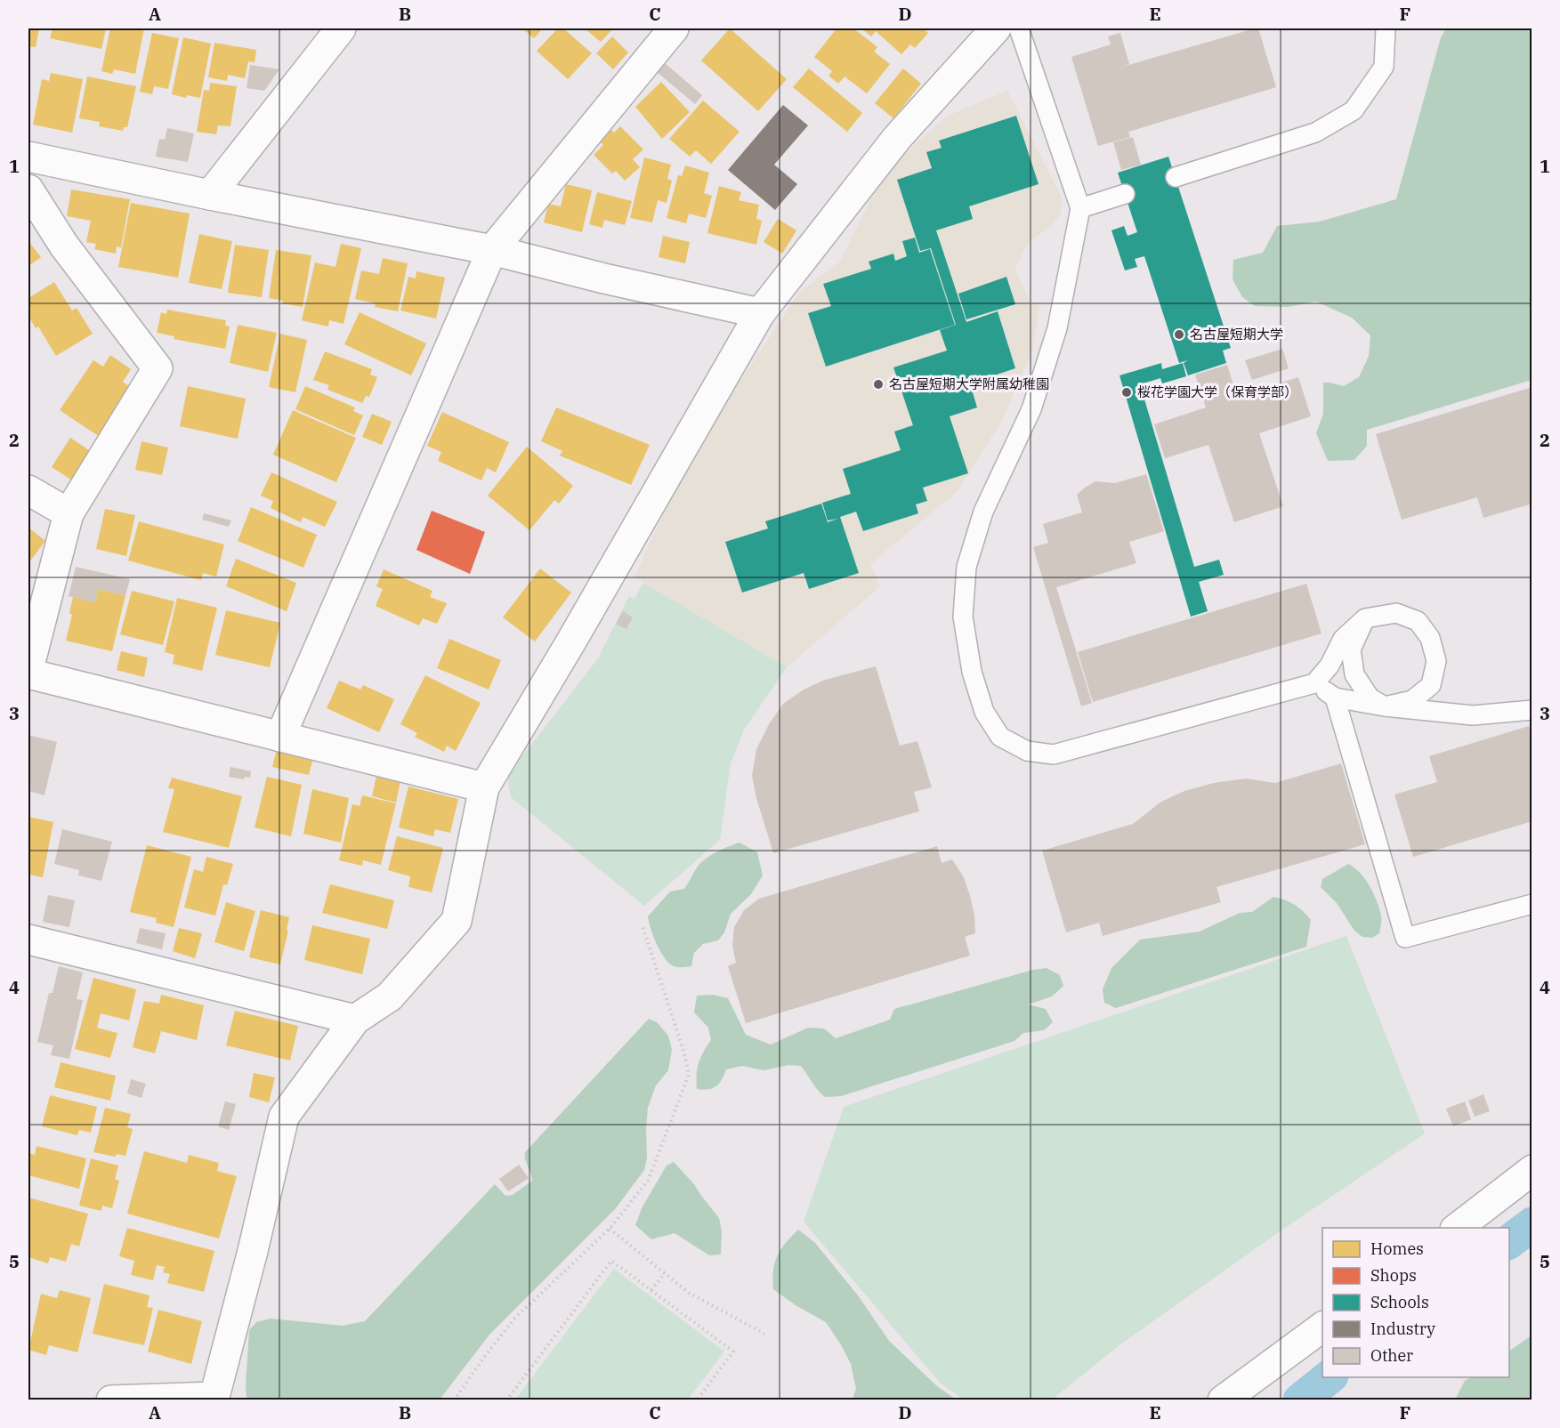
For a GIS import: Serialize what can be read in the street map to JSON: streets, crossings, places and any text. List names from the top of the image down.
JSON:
{
  "places": ["名古屋短期大学", "名古屋短期大学附属幼稚園", "桜花学園大学（保育学部）"],
  "legend": [
    "Homes",
    "Shops",
    "Schools",
    "Industry",
    "Other"
  ],
  "grid": {
    "columns": [
      "A",
      "B",
      "C",
      "D",
      "E",
      "F"
    ],
    "rows": [
      "1",
      "2",
      "3",
      "4",
      "5"
    ]
  }
}
